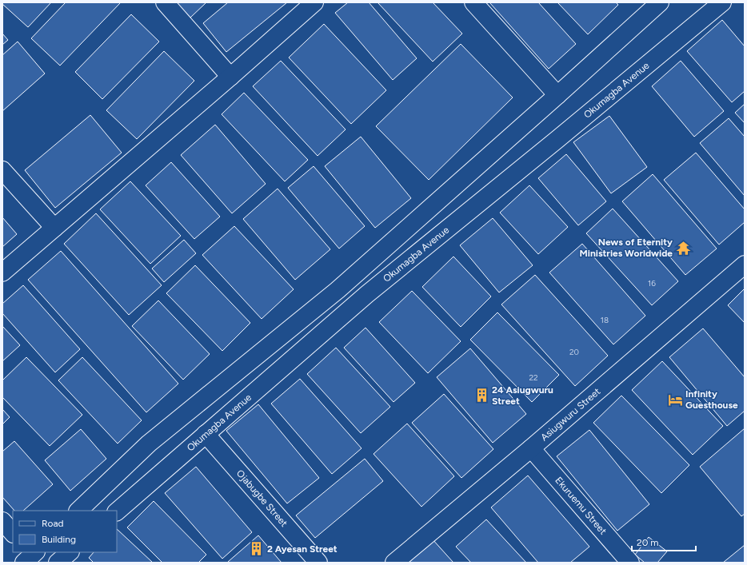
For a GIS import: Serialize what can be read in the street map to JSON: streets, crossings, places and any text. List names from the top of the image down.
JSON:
{
  "streets": {
    "main road": [
      "Okumagba Avenue",
      "Asiugwuru Street",
      "Ojabugbe Street",
      "Ekuruemu Street"
    ]
  },
  "crossings": [
    ["Okumagba Avenue", "Ojabugbe Street"],
    ["Asiugwuru Street", "Ekuruemu Street"]
  ],
  "places": {
    "temple": ["News of Eternity Ministries Worldwide"],
    "building": ["24 Asiugwuru Street", "2 Ayesan Street"],
    "hotel": ["Infinity Guesthouse"]
  },
  "house_numbers": [
    "16",
    "18",
    "20",
    "22"
  ],
  "legend": ["Road", "Building"],
  "scale_bar": "20 m"
}
